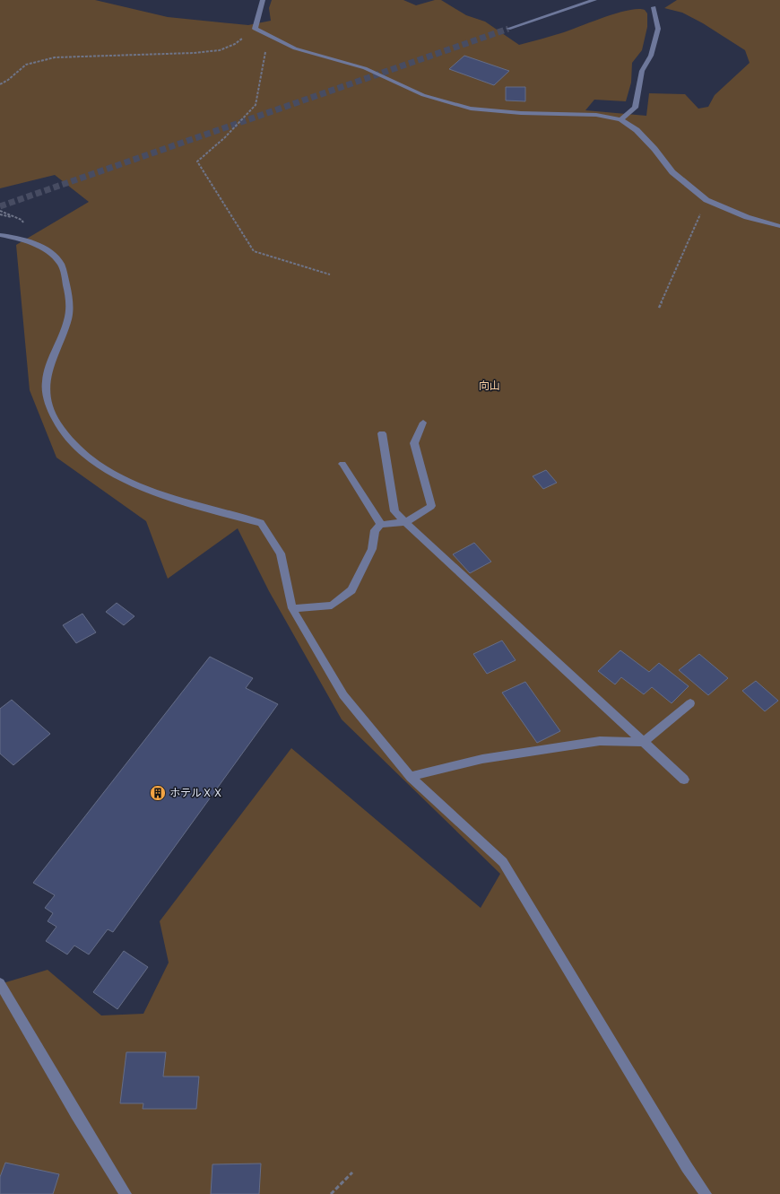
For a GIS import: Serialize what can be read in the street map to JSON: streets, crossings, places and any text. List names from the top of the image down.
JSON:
{
  "parks": ["向山"],
  "places": {
    "building": ["ホテルＸＸ"]
  }
}
